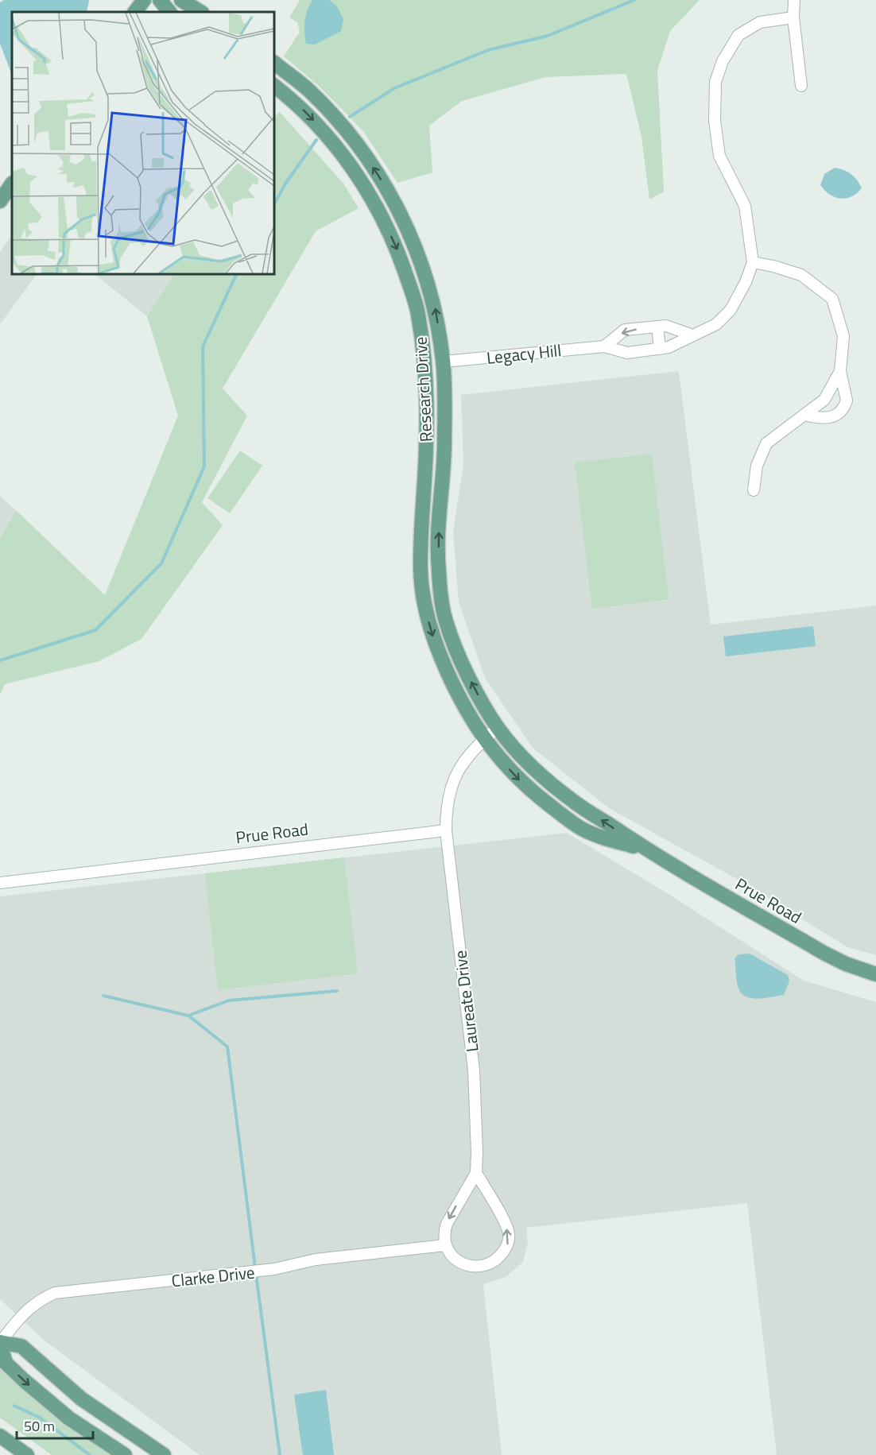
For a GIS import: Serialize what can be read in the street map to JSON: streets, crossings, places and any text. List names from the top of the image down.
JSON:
{
  "streets": {
    "main road": ["Research Drive", "Prue Road"],
    "street": ["Legacy Hill", "Laureate Drive", "Clarke Drive"]
  },
  "crossings": [
    ["Legacy Hill", "Research Drive"],
    ["Research Drive", "Prue Road"],
    ["Prue Road", "Laureate Drive"],
    ["Laureate Drive", "Clarke Drive"]
  ],
  "scale_bar": "50 m"
}
